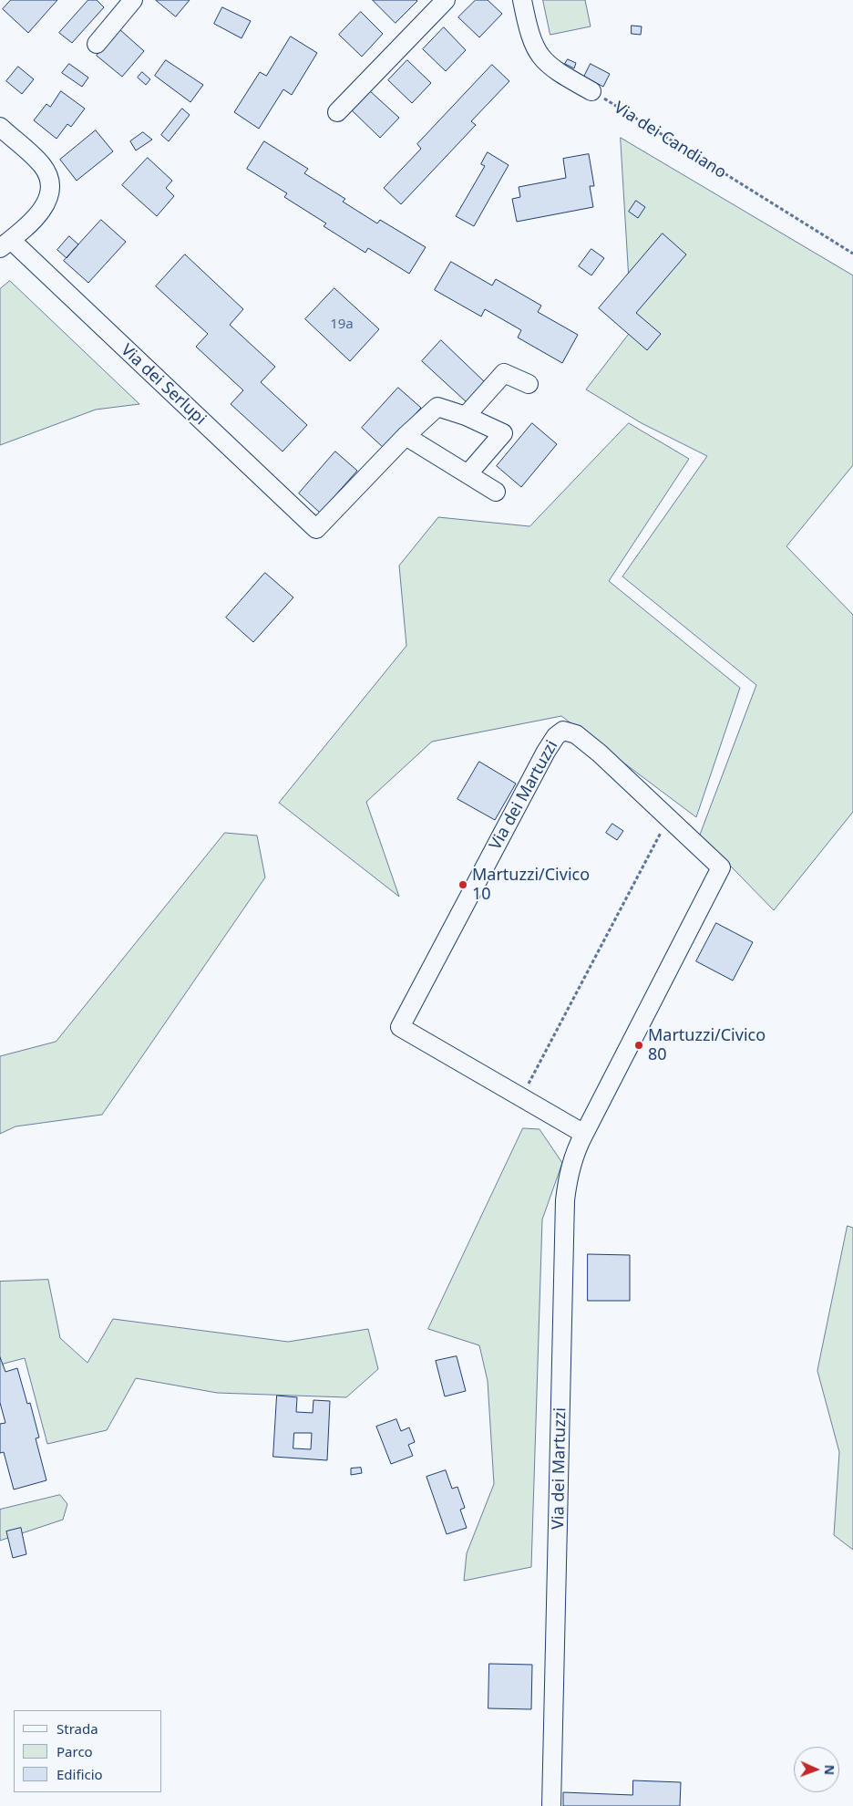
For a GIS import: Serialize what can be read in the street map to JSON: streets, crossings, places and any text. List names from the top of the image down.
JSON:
{
  "streets": {
    "street": ["Via dei Serlupi", "Via dei Martuzzi"],
    "path": ["Via dei Candiano"]
  },
  "places": ["Martuzzi/Civico 10", "Martuzzi/Civico 80"],
  "house_numbers": ["19a"],
  "legend": ["Strada", "Parco", "Edificio"],
  "north": "right"
}
